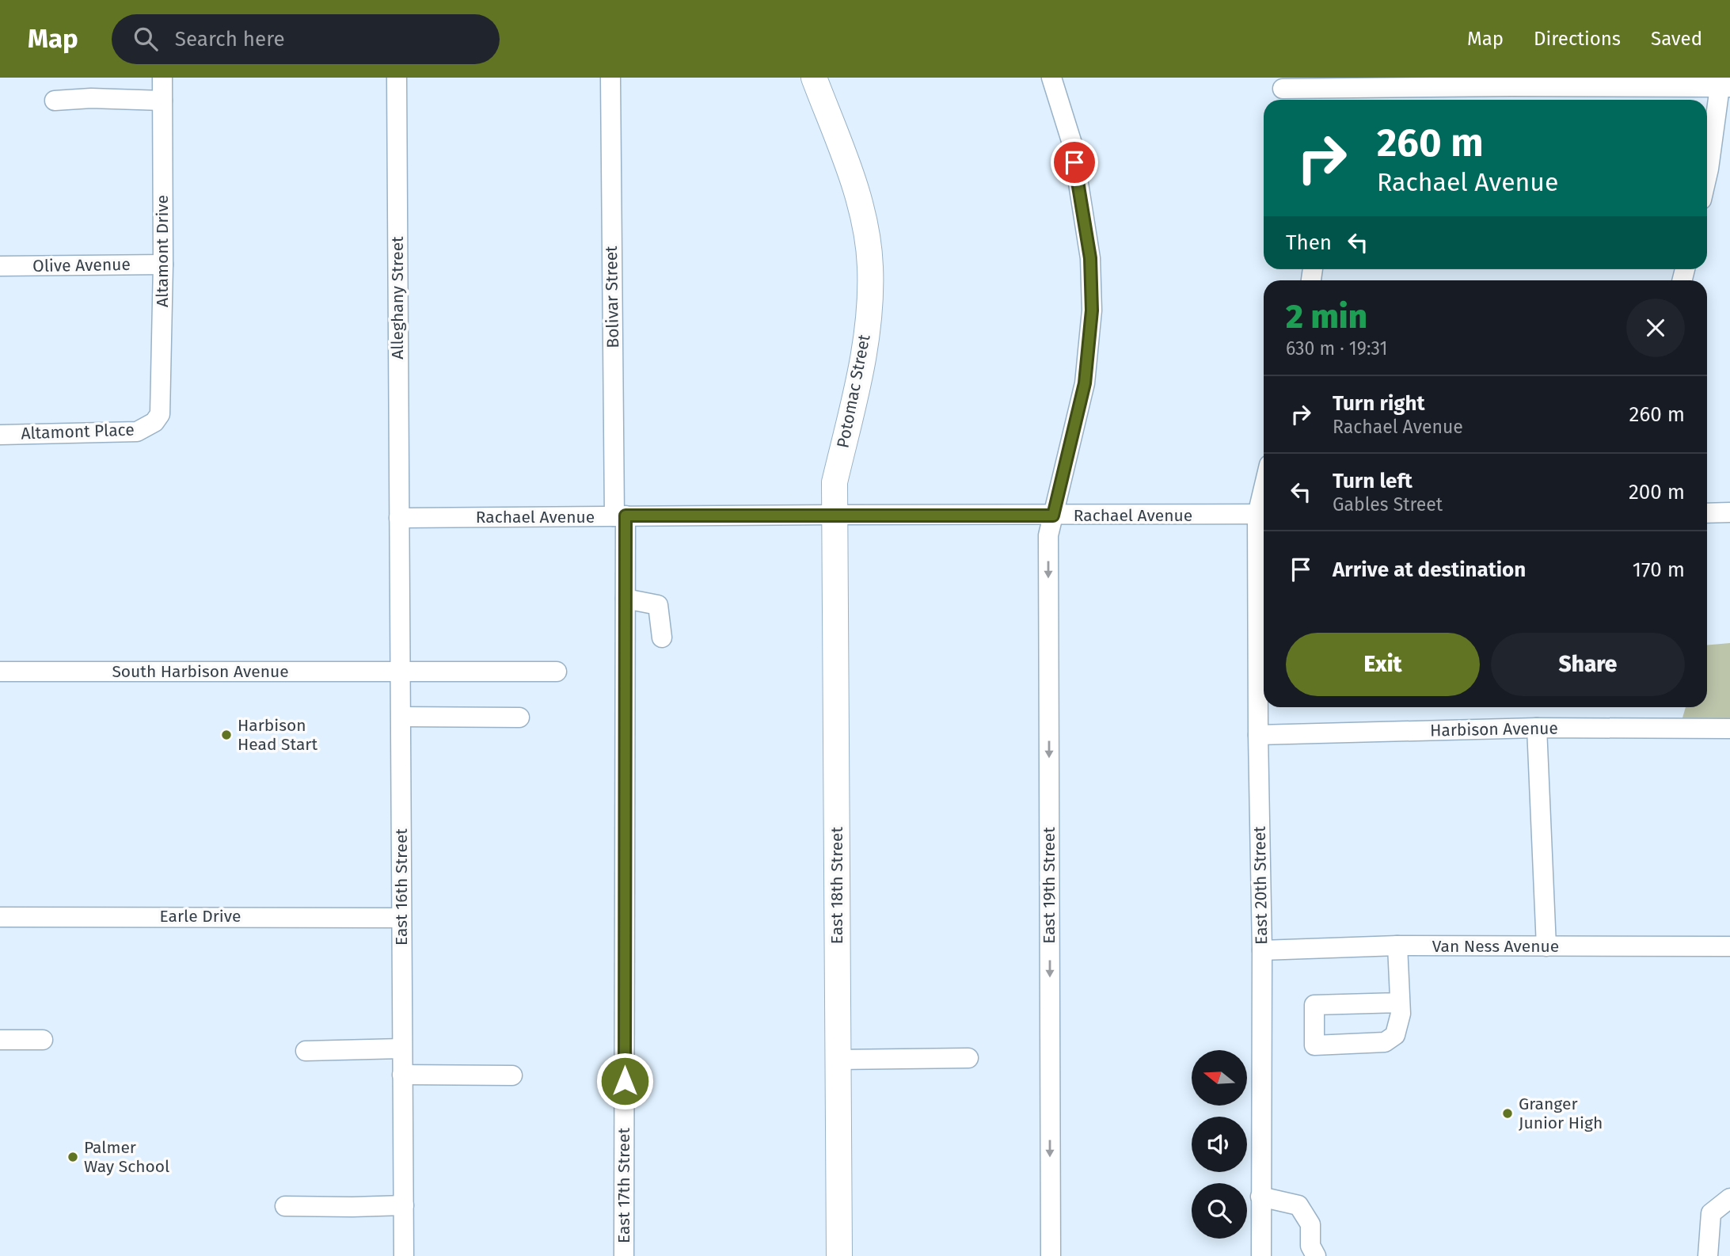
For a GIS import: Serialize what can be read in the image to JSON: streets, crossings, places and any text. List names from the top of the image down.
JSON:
{
  "streets": {
    "main road": ["Potomac Street", "East 18th Street"],
    "street": [
      "Altamont Drive",
      "Olive Avenue",
      "Bolivar Street",
      "Alleghany Street",
      "Altamont Place",
      "Rachael Avenue",
      "South Harbison Avenue",
      "Harbison Avenue",
      "East 19th Street",
      "East 20th Street",
      "East 16th Street",
      "Earle Drive",
      "Van Ness Avenue",
      "East 17th Street"
    ]
  },
  "crossings": [
    ["Altamont Drive", "Olive Avenue"],
    ["Altamont Drive", "Altamont Place"],
    ["Bolivar Street", "Rachael Avenue"],
    ["Bolivar Street", "East 17th Street"],
    ["Alleghany Street", "Rachael Avenue"],
    ["Alleghany Street", "East 16th Street"],
    ["Potomac Street", "Rachael Avenue"],
    ["Potomac Street", "East 18th Street"],
    ["Rachael Avenue", "East 18th Street"],
    ["Rachael Avenue", "East 19th Street"],
    ["Rachael Avenue", "East 20th Street"],
    ["Rachael Avenue", "East 16th Street"],
    ["Rachael Avenue", "East 17th Street"],
    ["South Harbison Avenue", "East 16th Street"],
    ["Harbison Avenue", "East 20th Street"],
    ["East 20th Street", "Van Ness Avenue"],
    ["East 16th Street", "Earle Drive"]
  ],
  "one_way": ["East 19th Street"],
  "places": ["Harbison Head Start", "Granger Junior High", "Palmer Way School"],
  "north": "left",
  "page": {
    "header": "Map",
    "search": "Search here",
    "nav": ["Map", "Directions", "Saved"],
    "turn": ["260 m", "Rachael Avenue"],
    "then": "Then",
    "heading": ["2 min", "630 m · 19:31"],
    "list": [
      {
        "name": "Turn right",
        "note": "Rachael Avenue",
        "value": "260 m"
      },
      {
        "name": "Turn left",
        "note": "Gables Street",
        "value": "200 m"
      },
      {
        "name": "Arrive at destination",
        "value": "170 m"
      }
    ],
    "buttons": ["Exit", "Share"]
  }
}
